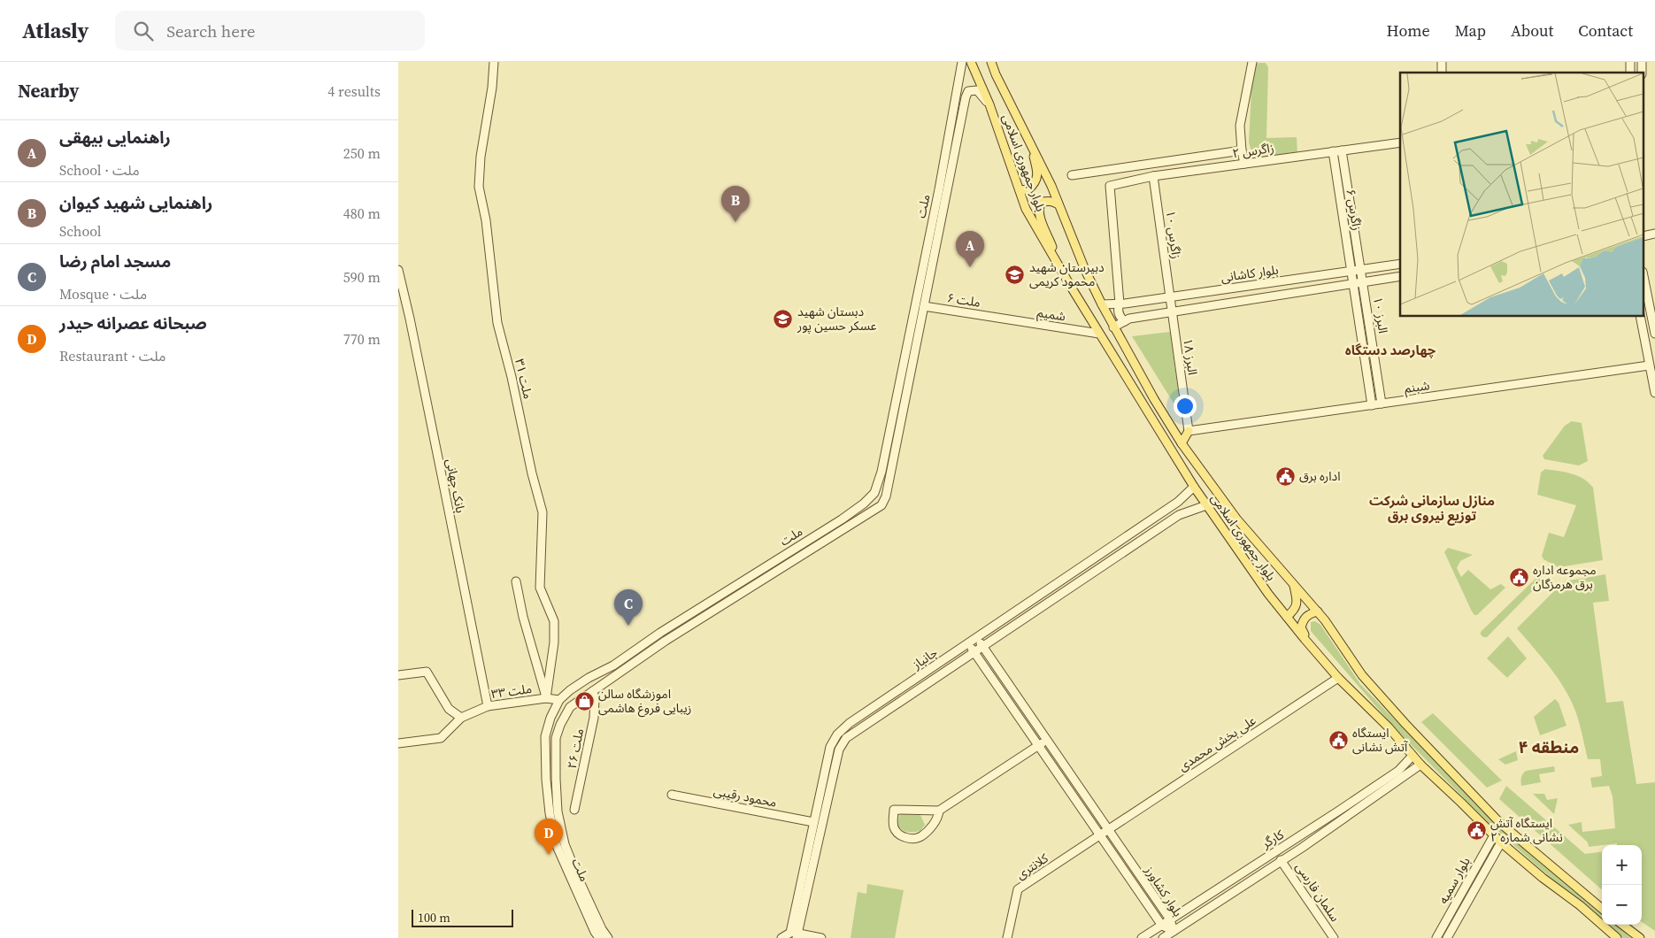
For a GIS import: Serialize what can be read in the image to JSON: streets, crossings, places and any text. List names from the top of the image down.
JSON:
{
  "streets": {
    "main road": ["بلوار جمهوری اسلامی"],
    "street": [
      "زاگرس ۲",
      "ملت",
      "زاگرس ۶",
      "زاگرس ۱۰",
      "بلوار کاشانی",
      "ملت ۶",
      "شمیم",
      "البرز ۱۰",
      "البرز ۱۸",
      "ملت ۳۱",
      "شبنم",
      "بانک جهانی",
      "جانباز",
      "ملت ۳۳",
      "علی بخش محمدی",
      "ملت ۲۶",
      "محمود رقیبی",
      "کارگر",
      "کلانتری",
      "بلوار سمیه",
      "بلوار کشاورز",
      "سلمان فارسی"
    ]
  },
  "crossings": [
    ["زاگرس ۲", "زاگرس ۶"],
    ["زاگرس ۲", "زاگرس ۱۰"],
    ["زاگرس ۲", "بلوار کاشانی"],
    ["بلوار جمهوری اسلامی", "بلوار کاشانی"],
    ["بلوار جمهوری اسلامی", "شمیم"],
    ["بلوار جمهوری اسلامی", "جانباز"],
    ["بلوار جمهوری اسلامی", "علی بخش محمدی"],
    ["بلوار جمهوری اسلامی", "کارگر"],
    ["بلوار جمهوری اسلامی", "بلوار سمیه"],
    ["ملت", "ملت ۶"],
    ["ملت", "ملت ۳۳"],
    ["ملت", "ملت ۲۶"],
    ["زاگرس ۶", "بلوار کاشانی"],
    ["زاگرس ۶", "البرز ۱۰"],
    ["زاگرس ۱۰", "بلوار کاشانی"],
    ["زاگرس ۱۰", "البرز ۱۸"],
    ["ملت ۶", "شمیم"],
    ["البرز ۱۰", "شبنم"],
    ["البرز ۱۸", "شبنم"],
    ["ملت ۳۱", "ملت ۳۳"],
    ["بانک جهانی", "ملت ۳۳"],
    ["جانباز", "محمود رقیبی"],
    ["جانباز", "بلوار کشاورز"],
    ["علی بخش محمدی", "کلانتری"],
    ["علی بخش محمدی", "بلوار کشاورز"],
    ["کارگر", "بلوار کشاورز"],
    ["کارگر", "سلمان فارسی"],
    ["کلانتری", "بلوار کشاورز"]
  ],
  "districts": ["چهارصد دستگاه", "منازل سازمانی شرکت توزیع نیروی برق", "منطقه ۴"],
  "places": {
    "school or university": ["دبیرستان شهید محمود کریمی", "دبستان شهید عسکر حسین پور"],
    "public building": [
      "اداره برق",
      "مجموعه اداره برق هرمزگان",
      "ایستگاه آتش نشانی",
      "ایستگاه آتش نشانی شماره ۲"
    ],
    "shop": ["اموزشگاه سالن زیبایی فروغ هاشمی"]
  },
  "scale_bar": "100 m",
  "page": {
    "header": "Atlasly",
    "search": "Search here",
    "nav": [
      "Home",
      "Map",
      "About",
      "Contact"
    ],
    "heading": ["Nearby", "4 results"],
    "list": [
      {
        "mark": "A",
        "name": "راهنمایی بیهقی",
        "note": "School · ملت",
        "value": "250 m"
      },
      {
        "mark": "B",
        "name": "راهنمایی شهید کیوان",
        "note": "School",
        "value": "480 m"
      },
      {
        "mark": "C",
        "name": "مسجد امام رضا",
        "note": "Mosque · ملت",
        "value": "590 m"
      },
      {
        "mark": "D",
        "name": "صبحانه عصرانه حیدر",
        "note": "Restaurant · ملت",
        "value": "770 m"
      }
    ],
    "pins": [
      "B",
      "A",
      "C",
      "D"
    ],
    "map_buttons": ["+", "−"],
    "scale": "100 m"
  }
}
